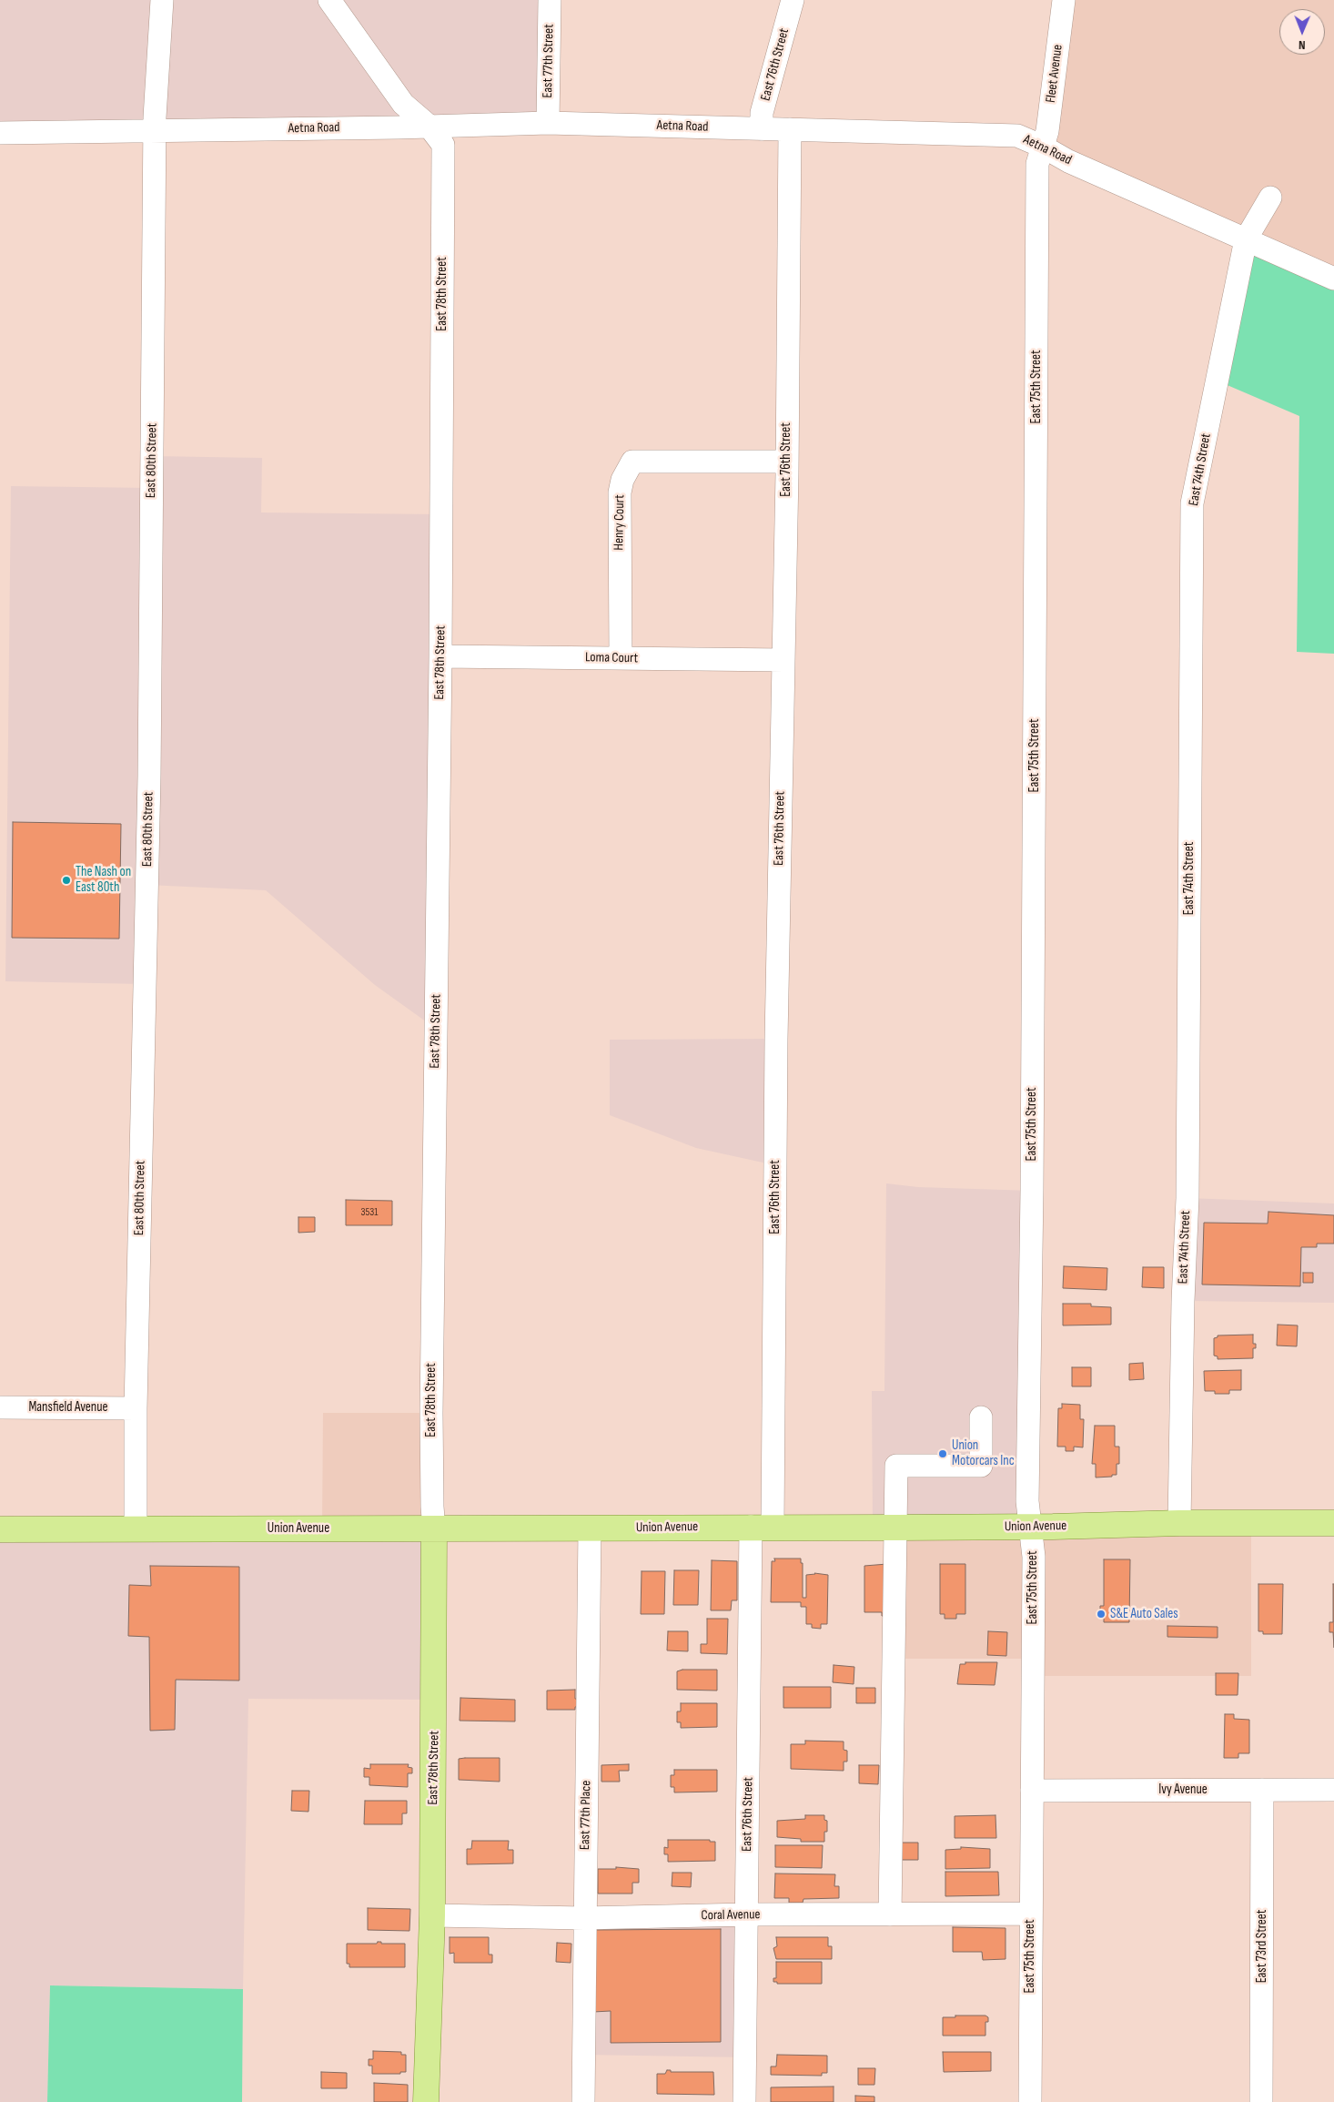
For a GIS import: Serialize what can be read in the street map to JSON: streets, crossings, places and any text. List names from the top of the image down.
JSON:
{
  "streets": {
    "main road": ["East 78th Street", "Union Avenue"],
    "street": [
      "East 77th Street",
      "East 76th Street",
      "Fleet Avenue",
      "Aetna Road",
      "East 75th Street",
      "East 80th Street",
      "East 74th Street",
      "Henry Court",
      "Loma Court",
      "Mansfield Avenue",
      "Ivy Avenue",
      "East 77th Place",
      "Coral Avenue",
      "East 73rd Street"
    ]
  },
  "crossings": [
    ["East 77th Street", "Aetna Road"],
    ["East 76th Street", "Aetna Road"],
    ["East 76th Street", "Henry Court"],
    ["East 76th Street", "Loma Court"],
    ["East 76th Street", "Union Avenue"],
    ["East 76th Street", "Coral Avenue"],
    ["Fleet Avenue", "Aetna Road"],
    ["Fleet Avenue", "East 75th Street"],
    ["Aetna Road", "East 78th Street"],
    ["Aetna Road", "East 75th Street"],
    ["Aetna Road", "East 80th Street"],
    ["Aetna Road", "East 74th Street"],
    ["East 78th Street", "Loma Court"],
    ["East 78th Street", "Union Avenue"],
    ["East 78th Street", "Coral Avenue"],
    ["East 75th Street", "Union Avenue"],
    ["East 75th Street", "Ivy Avenue"],
    ["East 75th Street", "Coral Avenue"],
    ["East 80th Street", "Mansfield Avenue"],
    ["East 80th Street", "Union Avenue"],
    ["East 74th Street", "Union Avenue"],
    ["Henry Court", "Loma Court"],
    ["Union Avenue", "East 77th Place"],
    ["Ivy Avenue", "East 73rd Street"],
    ["East 77th Place", "Coral Avenue"]
  ],
  "places": ["The Nash on East 80th", "Union Motorcars Inc", "S&E Auto Sales"],
  "house_numbers": ["3531"],
  "north": "bottom"
}
